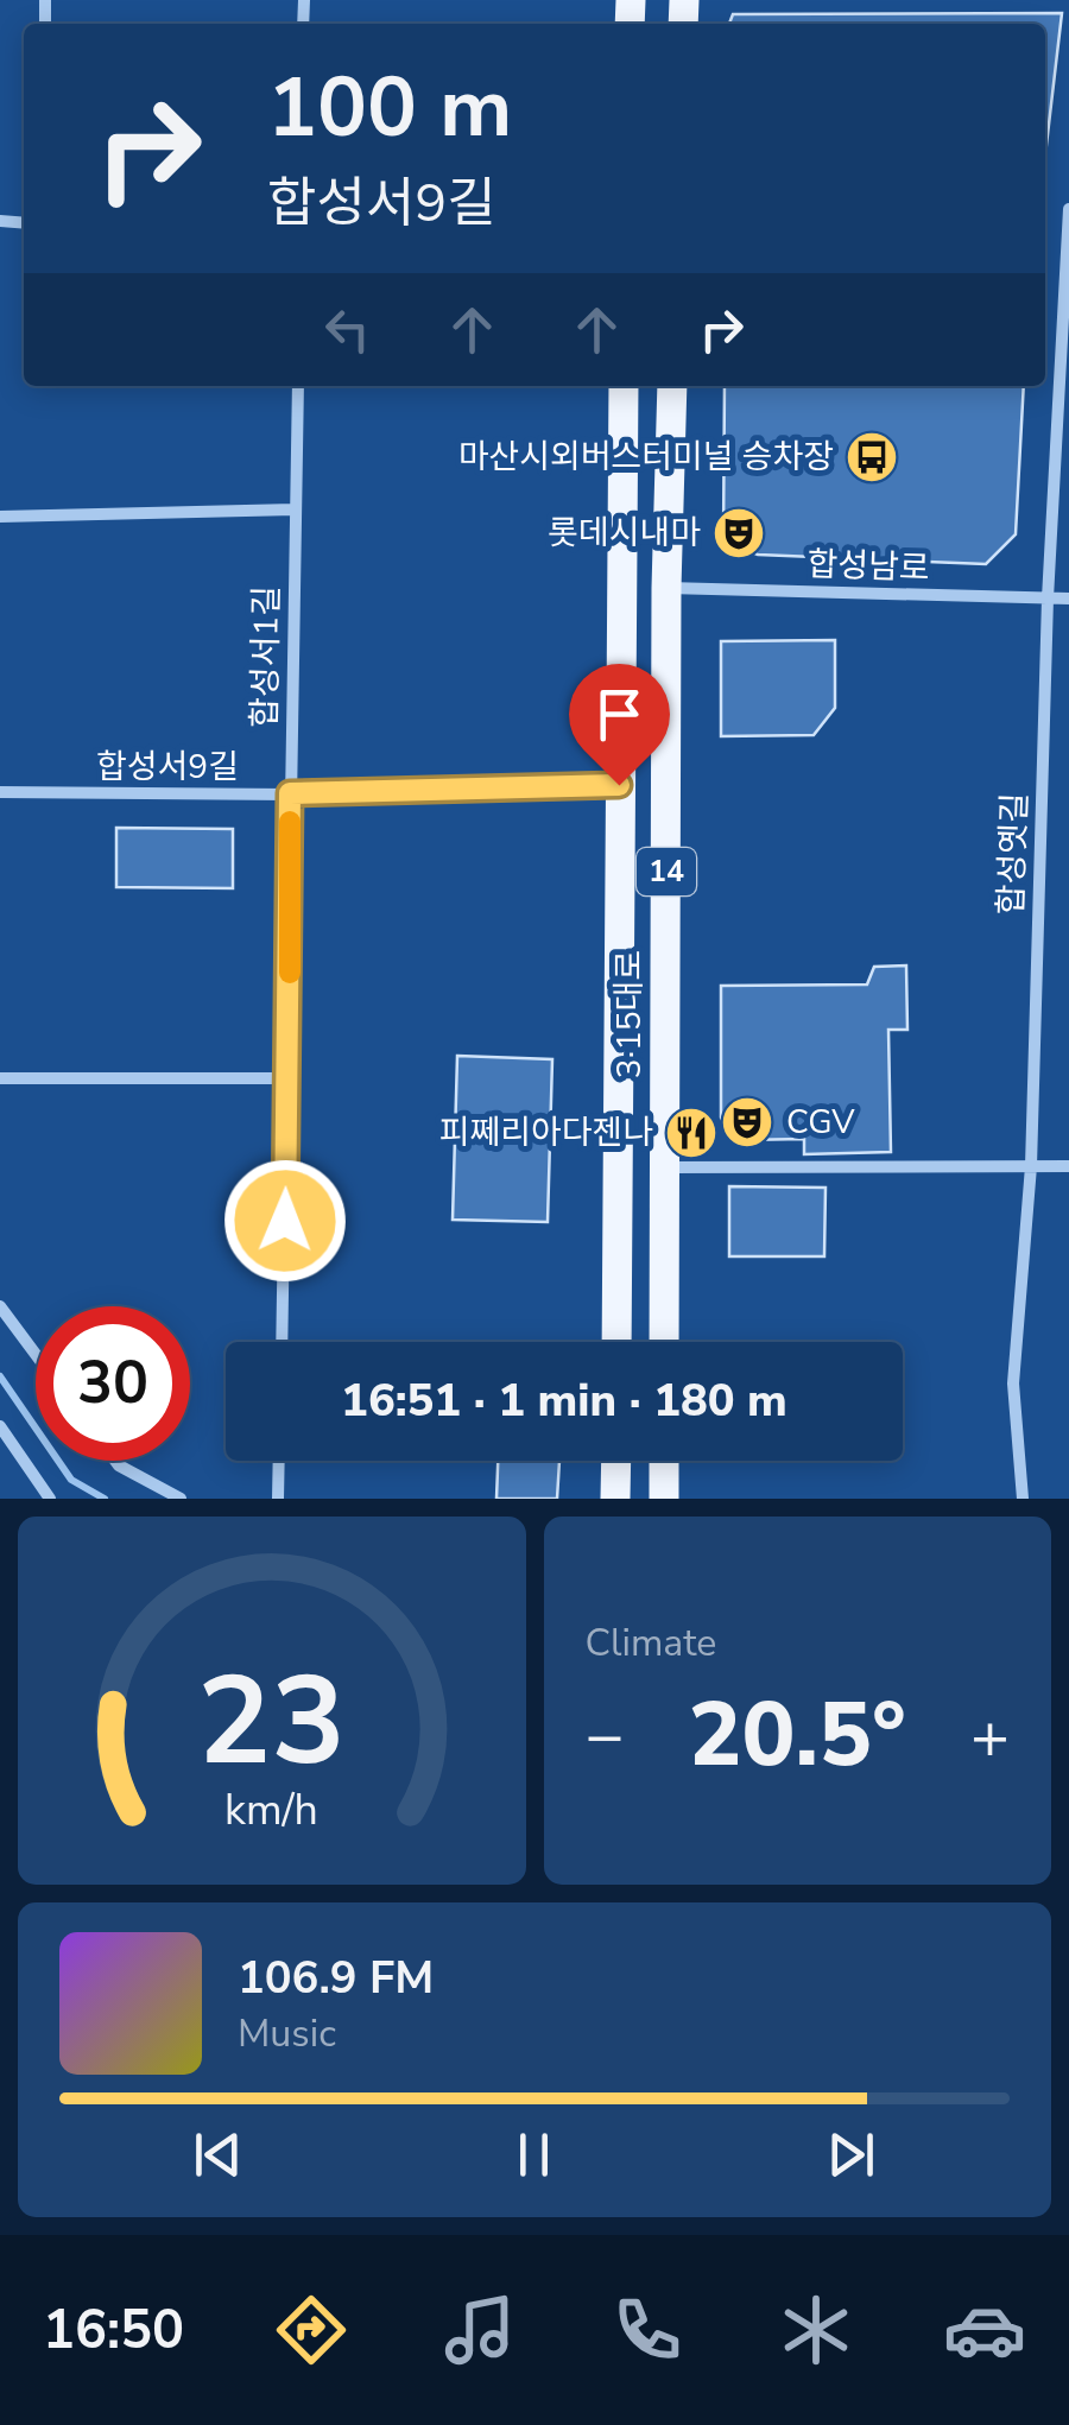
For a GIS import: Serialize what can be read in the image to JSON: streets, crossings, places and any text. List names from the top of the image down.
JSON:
{
  "streets": {
    "main road": ["14", "3·15대로"],
    "street": [
      "합성남로",
      "합성서1길",
      "합성서9길",
      "합성옛길"
    ]
  },
  "crossings": [
    ["합성남로", "합성옛길"],
    ["합성남로", "3·15대로"],
    ["합성서1길", "합성서9길"],
    ["합성서9길", "3·15대로"]
  ],
  "places": {
    "bus stop": ["마산시외버스터미널 승차장"],
    "theatre": ["롯데시내마", "CGV"],
    "restaurant": ["피쩨리아다젠나"]
  },
  "page": {
    "turn": ["100 m", "합성서9길"],
    "limit": "30",
    "trip": "16:51 · 1 min · 180 m",
    "tile": "Climate",
    "heat": ["−", "20.5°", "+"],
    "song": ["106.9 FM", "Music"],
    "tabs": "16:50",
    "gauge": ["23", "km/h"]
  }
}
